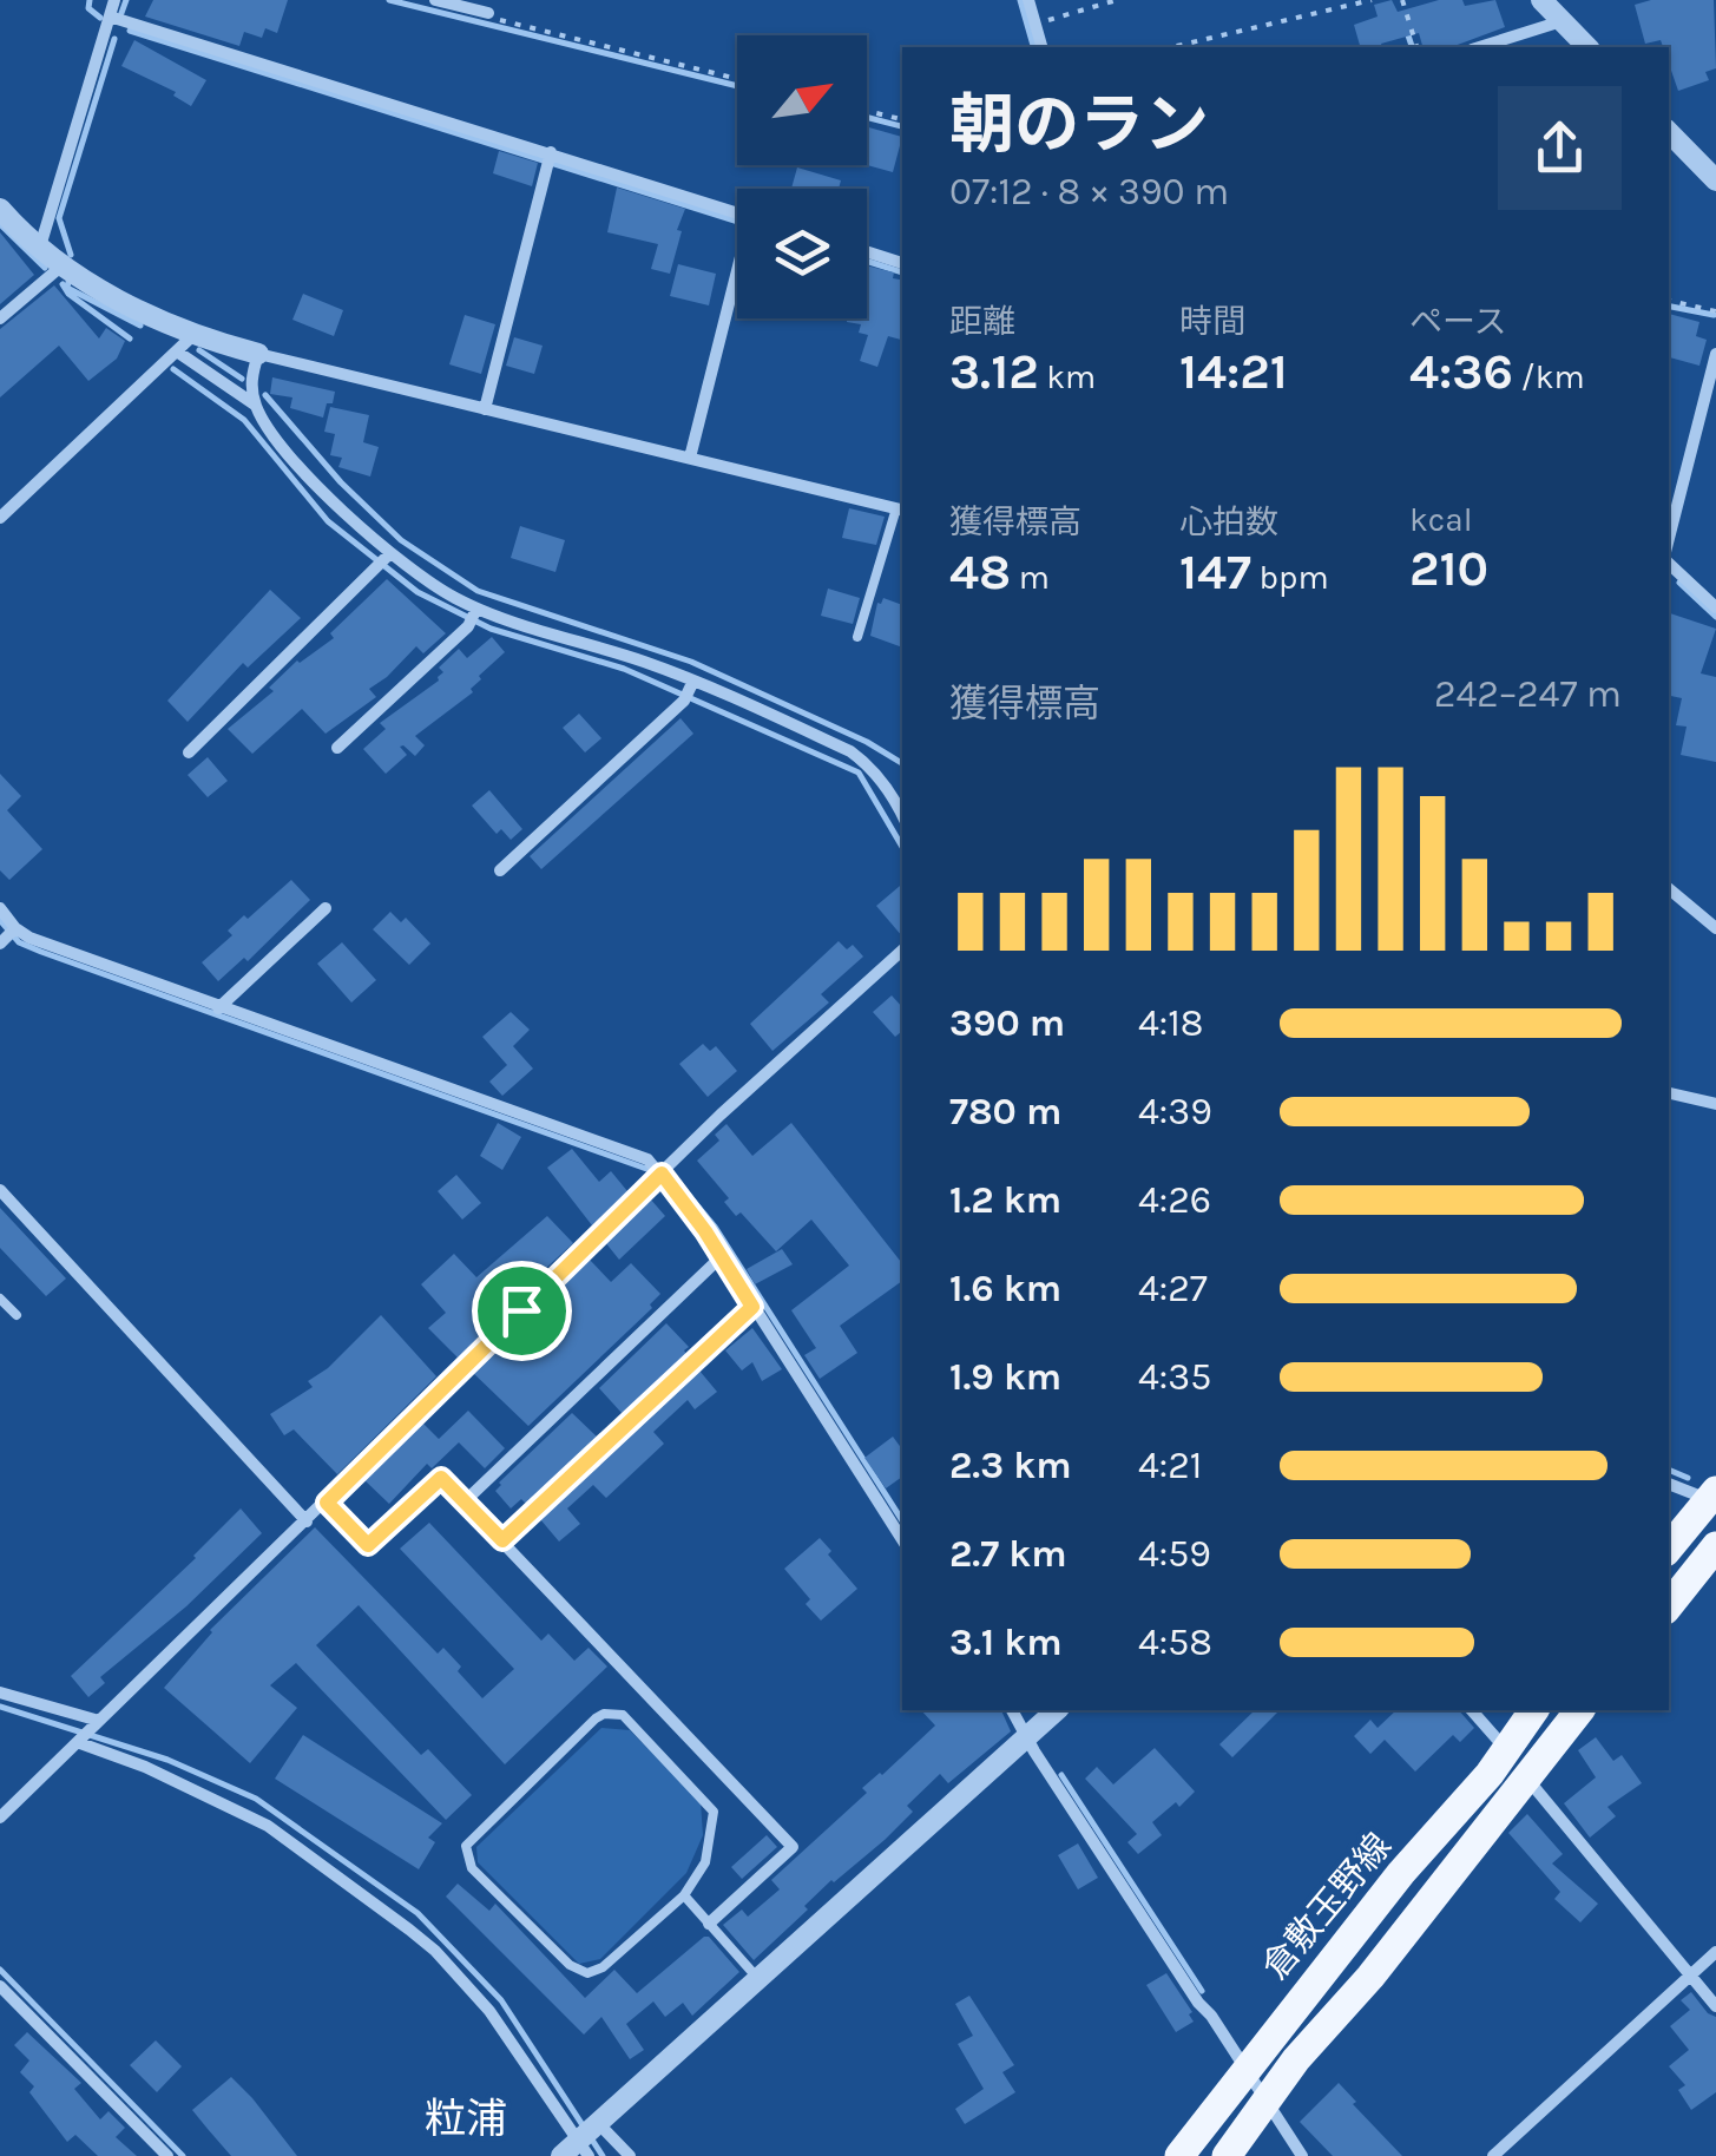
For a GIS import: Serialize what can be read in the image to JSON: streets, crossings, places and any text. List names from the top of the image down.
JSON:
{
  "streets": {
    "main road": ["倉敷玉野線"]
  },
  "districts": ["粒浦"],
  "north": "top right",
  "page": {
    "heading": ["朝のラン", "07:12 · 8 × 390 m"],
    "stats": [
      ["距離", "3.12 km"],
      ["時間", "14:21"],
      ["ペース", "4:36 /km"],
      ["獲得標高", "48 m"],
      ["心拍数", "147 bpm"],
      ["kcal", "210"]
    ],
    "chart": ["獲得標高", "242–247 m"],
    "list": [
      {
        "name": "390 m",
        "note": "4:18"
      },
      {
        "name": "780 m",
        "note": "4:39"
      },
      {
        "name": "1.2 km",
        "note": "4:26"
      },
      {
        "name": "1.6 km",
        "note": "4:27"
      },
      {
        "name": "1.9 km",
        "note": "4:35"
      },
      {
        "name": "2.3 km",
        "note": "4:21"
      },
      {
        "name": "2.7 km",
        "note": "4:59"
      },
      {
        "name": "3.1 km",
        "note": "4:58"
      }
    ]
  }
}
